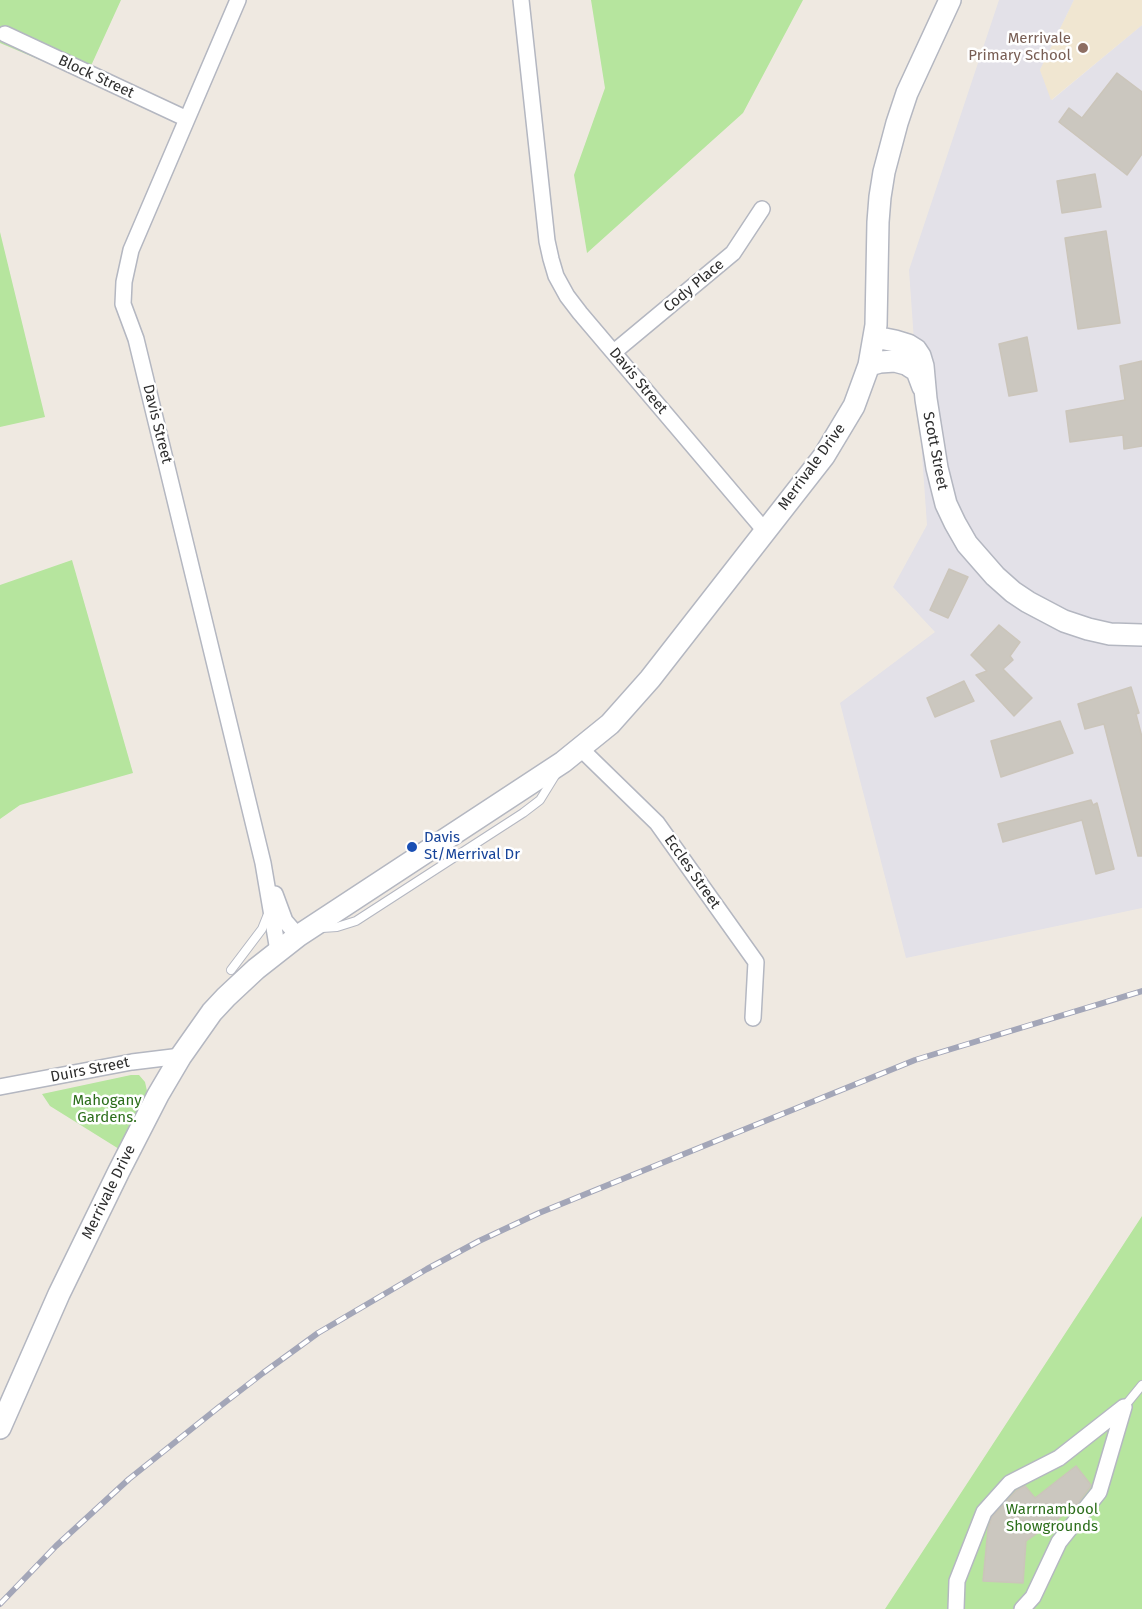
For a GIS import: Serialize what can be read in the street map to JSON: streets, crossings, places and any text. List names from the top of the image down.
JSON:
{
  "streets": {
    "street": [
      "Block Street",
      "Cody Place",
      "Davis Street",
      "Scott Street",
      "Merrivale Drive",
      "Eccles Street",
      "Duirs Street"
    ]
  },
  "crossings": [
    ["Block Street", "Davis Street"],
    ["Cody Place", "Davis Street"],
    ["Davis Street", "Merrivale Drive"],
    ["Scott Street", "Merrivale Drive"],
    ["Merrivale Drive", "Eccles Street"],
    ["Merrivale Drive", "Duirs Street"]
  ],
  "parks": ["Mahogany Gardens.", "Warrnambool Showgrounds"],
  "places": ["Merrivale Primary School", "Davis St/Merrival Dr"]
}
